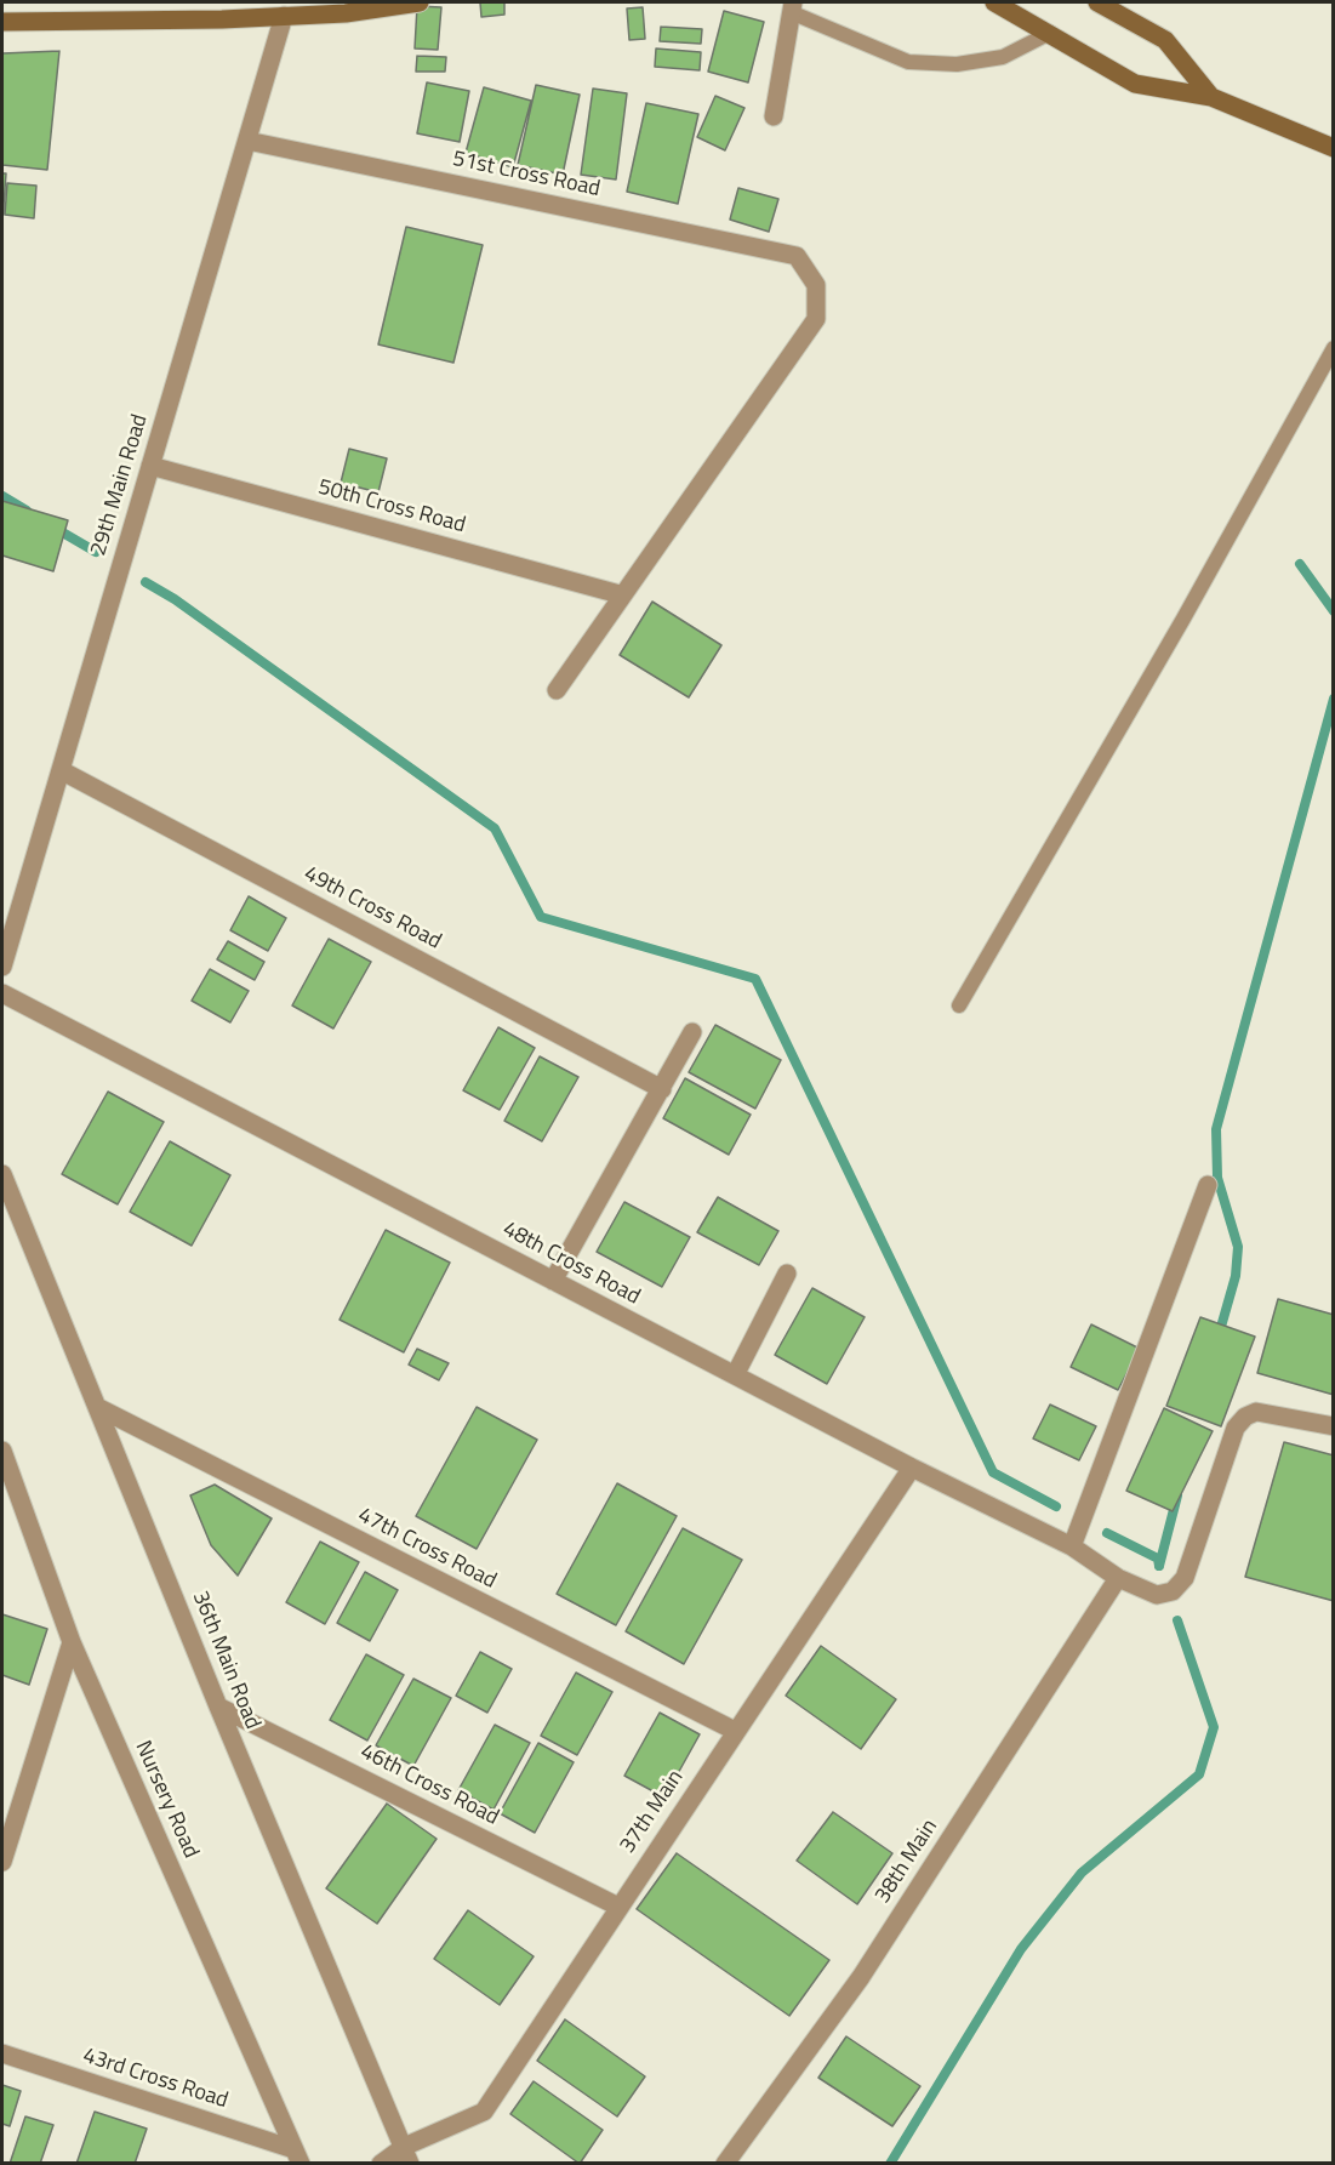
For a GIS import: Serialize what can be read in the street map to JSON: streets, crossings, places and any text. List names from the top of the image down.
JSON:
{
  "streets": {
    "street": [
      "51st Cross Road",
      "29th Main Road",
      "50th Cross Road",
      "49th Cross Road",
      "48th Cross Road",
      "47th Cross Road",
      "36th Main Road",
      "46th Cross Road",
      "Nursery Road",
      "37th Main",
      "38th Main",
      "43rd Cross Road"
    ]
  },
  "crossings": [
    ["51st Cross Road", "29th Main Road"],
    ["51st Cross Road", "50th Cross Road"],
    ["29th Main Road", "50th Cross Road"],
    ["29th Main Road", "49th Cross Road"],
    ["48th Cross Road", "37th Main"],
    ["48th Cross Road", "38th Main"],
    ["47th Cross Road", "36th Main Road"],
    ["47th Cross Road", "37th Main"],
    ["36th Main Road", "46th Cross Road"],
    ["36th Main Road", "37th Main"],
    ["46th Cross Road", "37th Main"],
    ["Nursery Road", "43rd Cross Road"]
  ]
}
